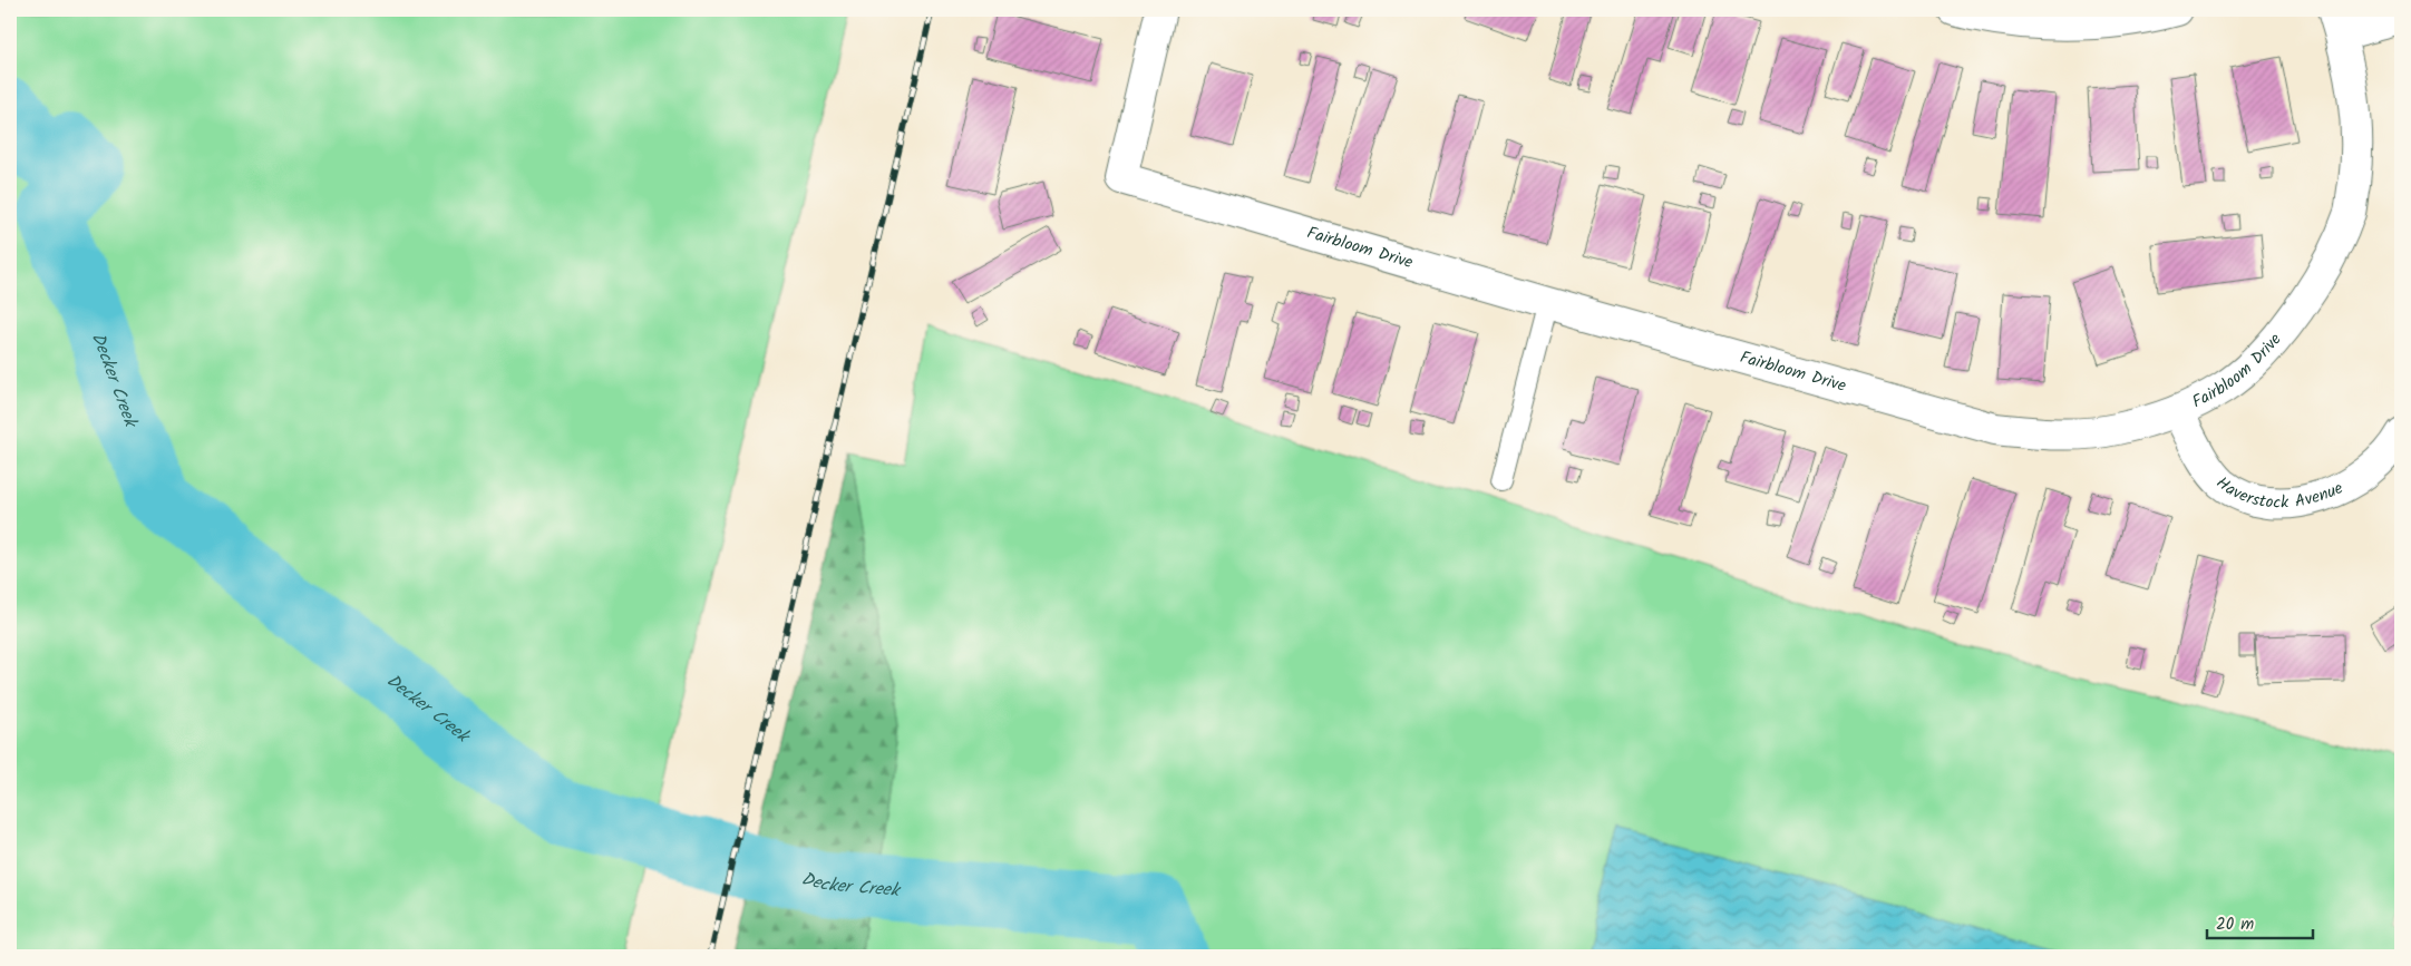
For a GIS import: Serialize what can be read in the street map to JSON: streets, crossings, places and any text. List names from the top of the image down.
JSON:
{
  "streets": {
    "street": ["Fairbloom Drive", "Haverstock Avenue"]
  },
  "crossings": [
    ["Fairbloom Drive", "Haverstock Avenue"]
  ],
  "water": ["Decker Creek"],
  "scale_bar": "20 m"
}
